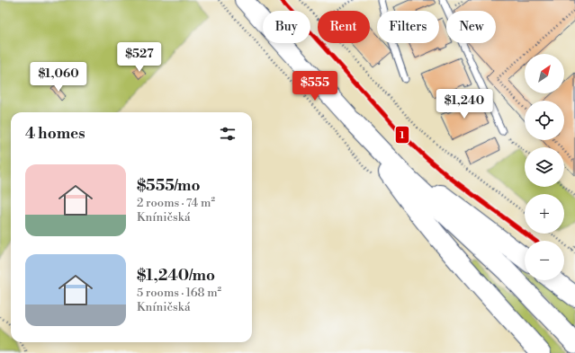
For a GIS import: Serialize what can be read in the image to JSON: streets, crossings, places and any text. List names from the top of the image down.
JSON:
{
  "lines": ["transit line 1"],
  "north": "top right",
  "page": {
    "chip": [
      "Buy",
      "Rent",
      "Filters",
      "New"
    ],
    "price": [
      "$527",
      "$1,060",
      "$555",
      "$1,240"
    ],
    "map_buttons": ["+", "−"],
    "heading": "4 homes",
    "list": [
      {
        "name": "$555/mo",
        "note": "2 rooms · 74 m² · Kníničská"
      },
      {
        "name": "$1,240/mo",
        "note": "5 rooms · 168 m² · Kníničská"
      }
    ]
  }
}
